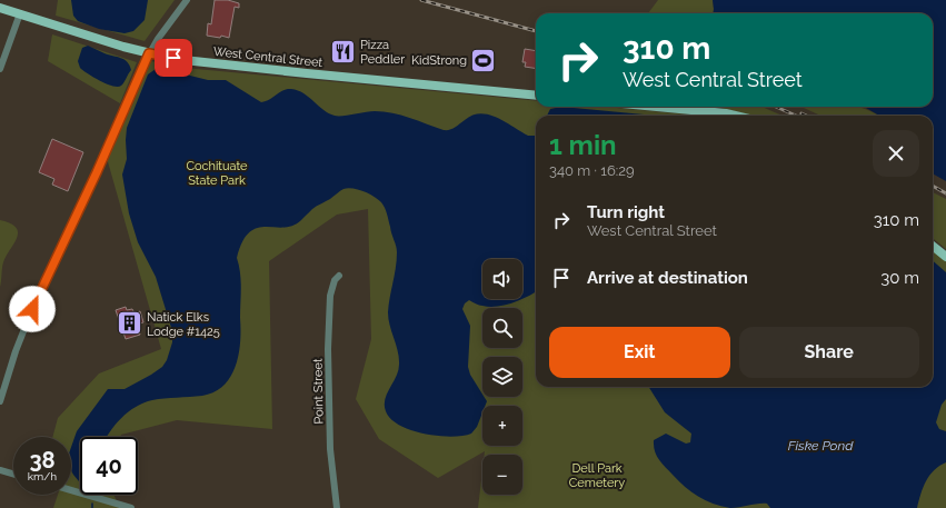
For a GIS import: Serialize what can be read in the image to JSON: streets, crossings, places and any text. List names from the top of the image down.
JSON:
{
  "streets": {
    "main road": ["West Central Street"],
    "street": ["Point Street"]
  },
  "water": ["Fiske Pond"],
  "parks": ["Cochituate State Park", "Dell Park Cemetery"],
  "places": {
    "restaurant": ["Pizza Peddler"],
    "sports": ["KidStrong"],
    "building": ["Natick Elks Lodge #1425"]
  },
  "page": {
    "turn": ["310 m", "West Central Street"],
    "heading": ["1 min", "340 m · 16:29"],
    "list": [
      {
        "name": "Turn right",
        "note": "West Central Street",
        "value": "310 m"
      },
      {
        "name": "Arrive at destination",
        "value": "30 m"
      }
    ],
    "map_buttons": ["+", "−"],
    "buttons": ["Exit", "Share"],
    "speed": "38 km/h",
    "limit": "40"
  }
}
